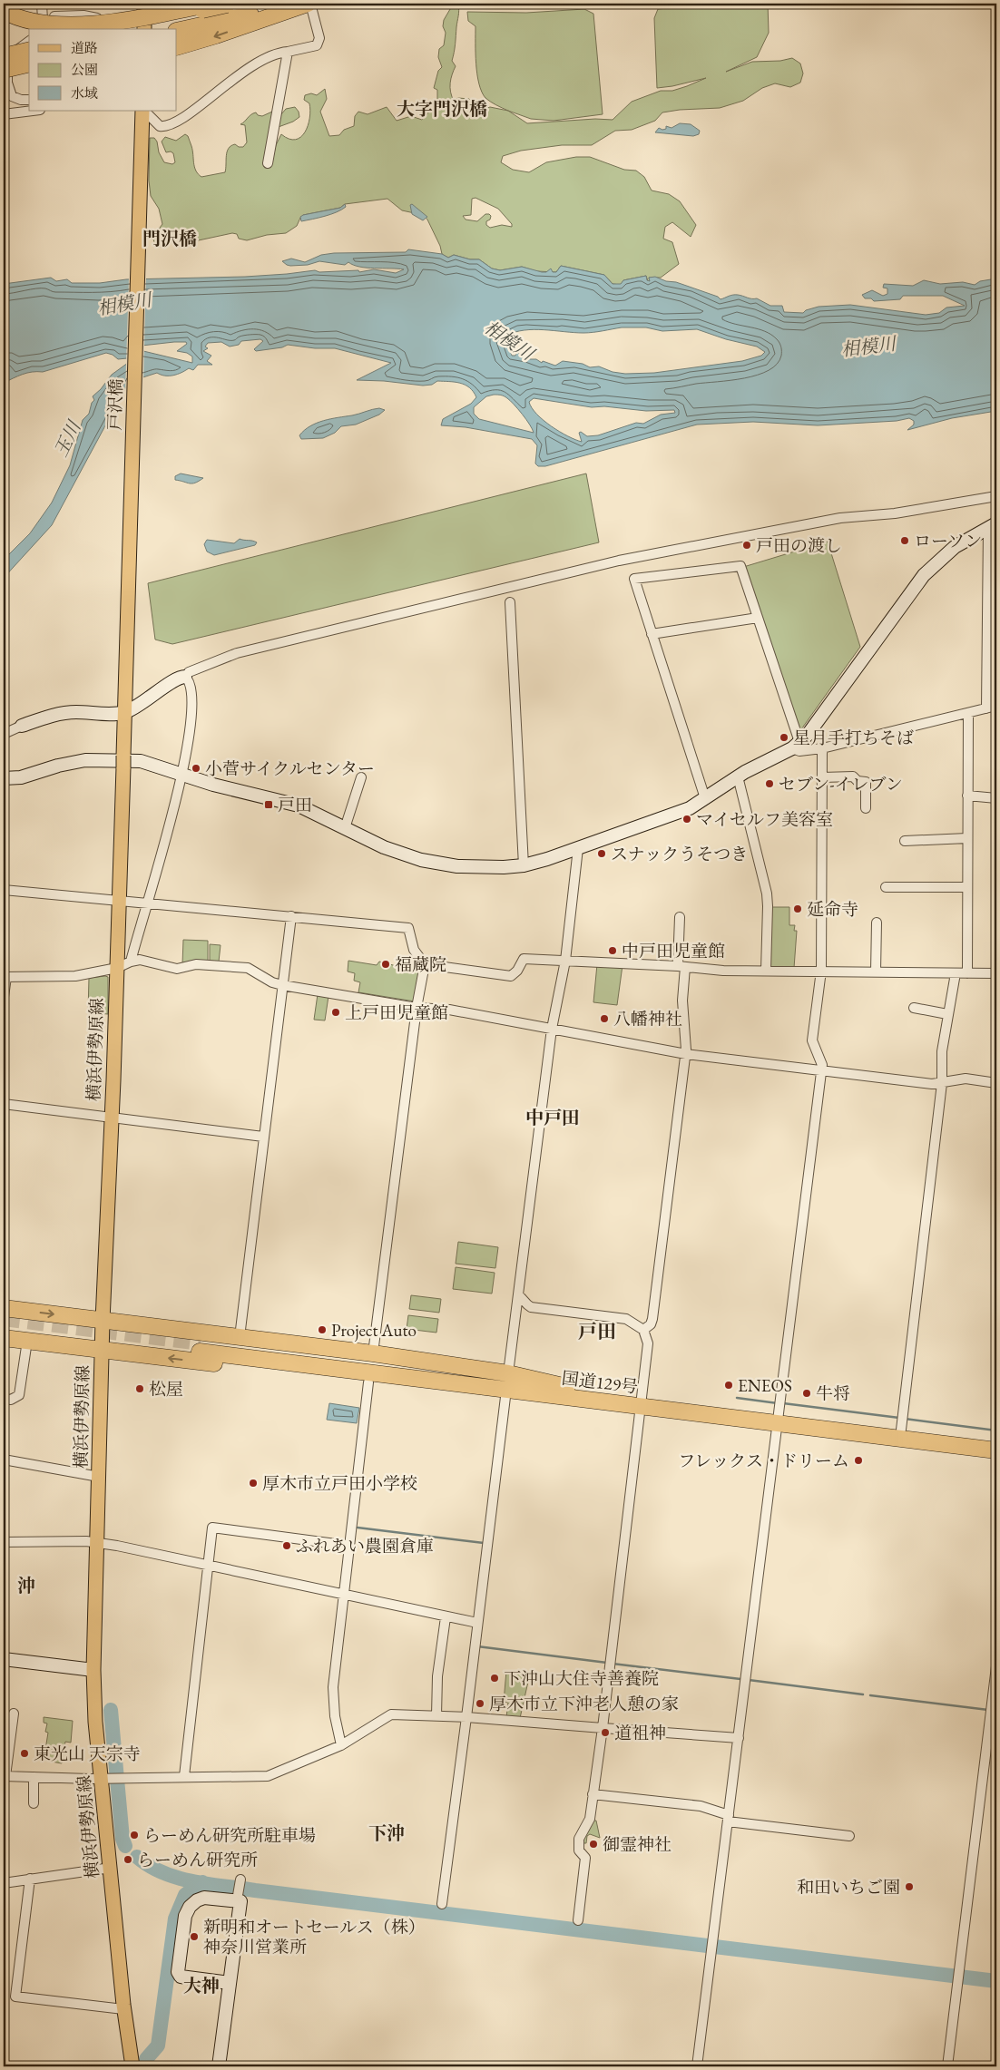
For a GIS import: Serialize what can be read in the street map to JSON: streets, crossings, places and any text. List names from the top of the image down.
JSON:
{
  "streets": {
    "highway": ["国道129号"],
    "main road": ["戸沢橋", "横浜伊勢原線"]
  },
  "crossings": [
    ["戸沢橋", "横浜伊勢原線"]
  ],
  "districts": [
    "大字門沢橋",
    "門沢橋",
    "中戸田",
    "戸田",
    "沖",
    "下沖",
    "大神"
  ],
  "water": ["相模川", "玉川"],
  "places": {
    "other": [
      "ローソン",
      "戸田の渡し",
      "星月手打ちそば",
      "小菅サイクルセンター",
      "セブン-イレブン",
      "マイセルフ美容室",
      "スナックうそつき",
      "延命寺",
      "中戸田児童館",
      "福蔵院",
      "上戸田児童館",
      "八幡神社",
      "Project Auto",
      "ENEOS",
      "松屋",
      "牛将",
      "フレックス・ドリーム",
      "厚木市立戸田小学校",
      "ふれあい農園倉庫",
      "下沖山大住寺善養院",
      "厚木市立下沖老人憩の家",
      "道祖神",
      "東光山 天宗寺",
      "らーめん研究所駐車場",
      "御霊神社",
      "らーめん研究所",
      "和田いちご園",
      "新明和オートセールス（株） 神奈川営業所"
    ],
    "transit": ["戸田"]
  },
  "legend": ["道路", "公園", "水域"]
}
